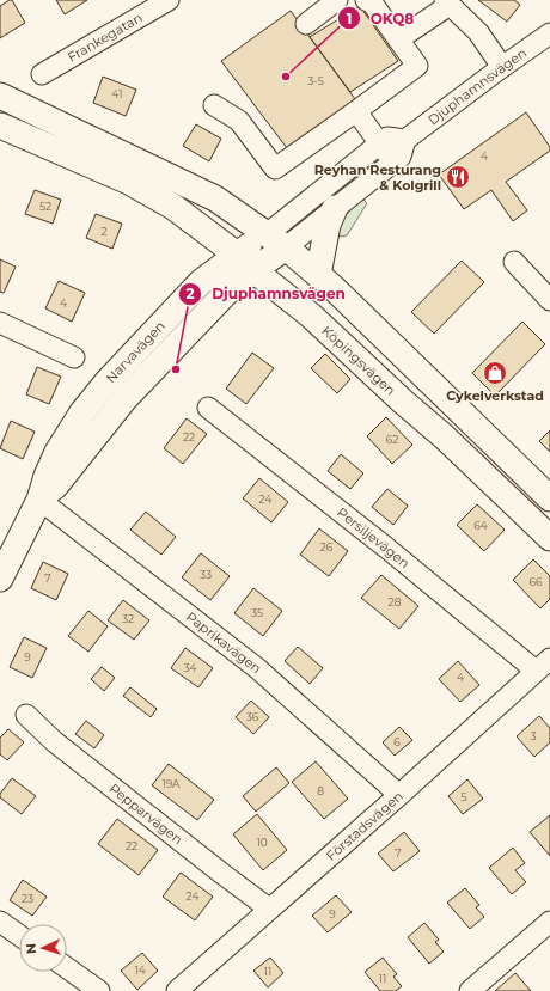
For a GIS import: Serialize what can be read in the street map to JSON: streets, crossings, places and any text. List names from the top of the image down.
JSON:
{
  "streets": {
    "main road": ["Narvavägen", "Köpingsvägen"],
    "street": [
      "Frankegatan",
      "Djuphamnsvägen",
      "Persiljevägen",
      "Paprikavägen",
      "Pepparvägen",
      "Förstadsvägen"
    ]
  },
  "crossings": [
    ["Djuphamnsvägen", "Narvavägen"],
    ["Djuphamnsvägen", "Köpingsvägen"],
    ["Narvavägen", "Köpingsvägen"],
    ["Narvavägen", "Paprikavägen"],
    ["Persiljevägen", "Förstadsvägen"],
    ["Paprikavägen", "Förstadsvägen"],
    ["Pepparvägen", "Förstadsvägen"]
  ],
  "places": {
    "other": ["OKQ8", "Djuphamnsvägen"],
    "restaurant": ["Reyhan Resturang & Kolgrill"],
    "shop": ["Cykelverkstad"]
  },
  "house_numbers": [
    "3-5",
    "41",
    "4",
    "52",
    "2",
    "4",
    "22",
    "62",
    "24",
    "64",
    "26",
    "33",
    "7",
    "66",
    "28",
    "35",
    "32",
    "9",
    "34",
    "4",
    "36",
    "3",
    "6",
    "19A",
    "8",
    "5",
    "10",
    "22",
    "7",
    "24",
    "23",
    "9",
    "14",
    "11",
    "11"
  ],
  "north": "left"
}
